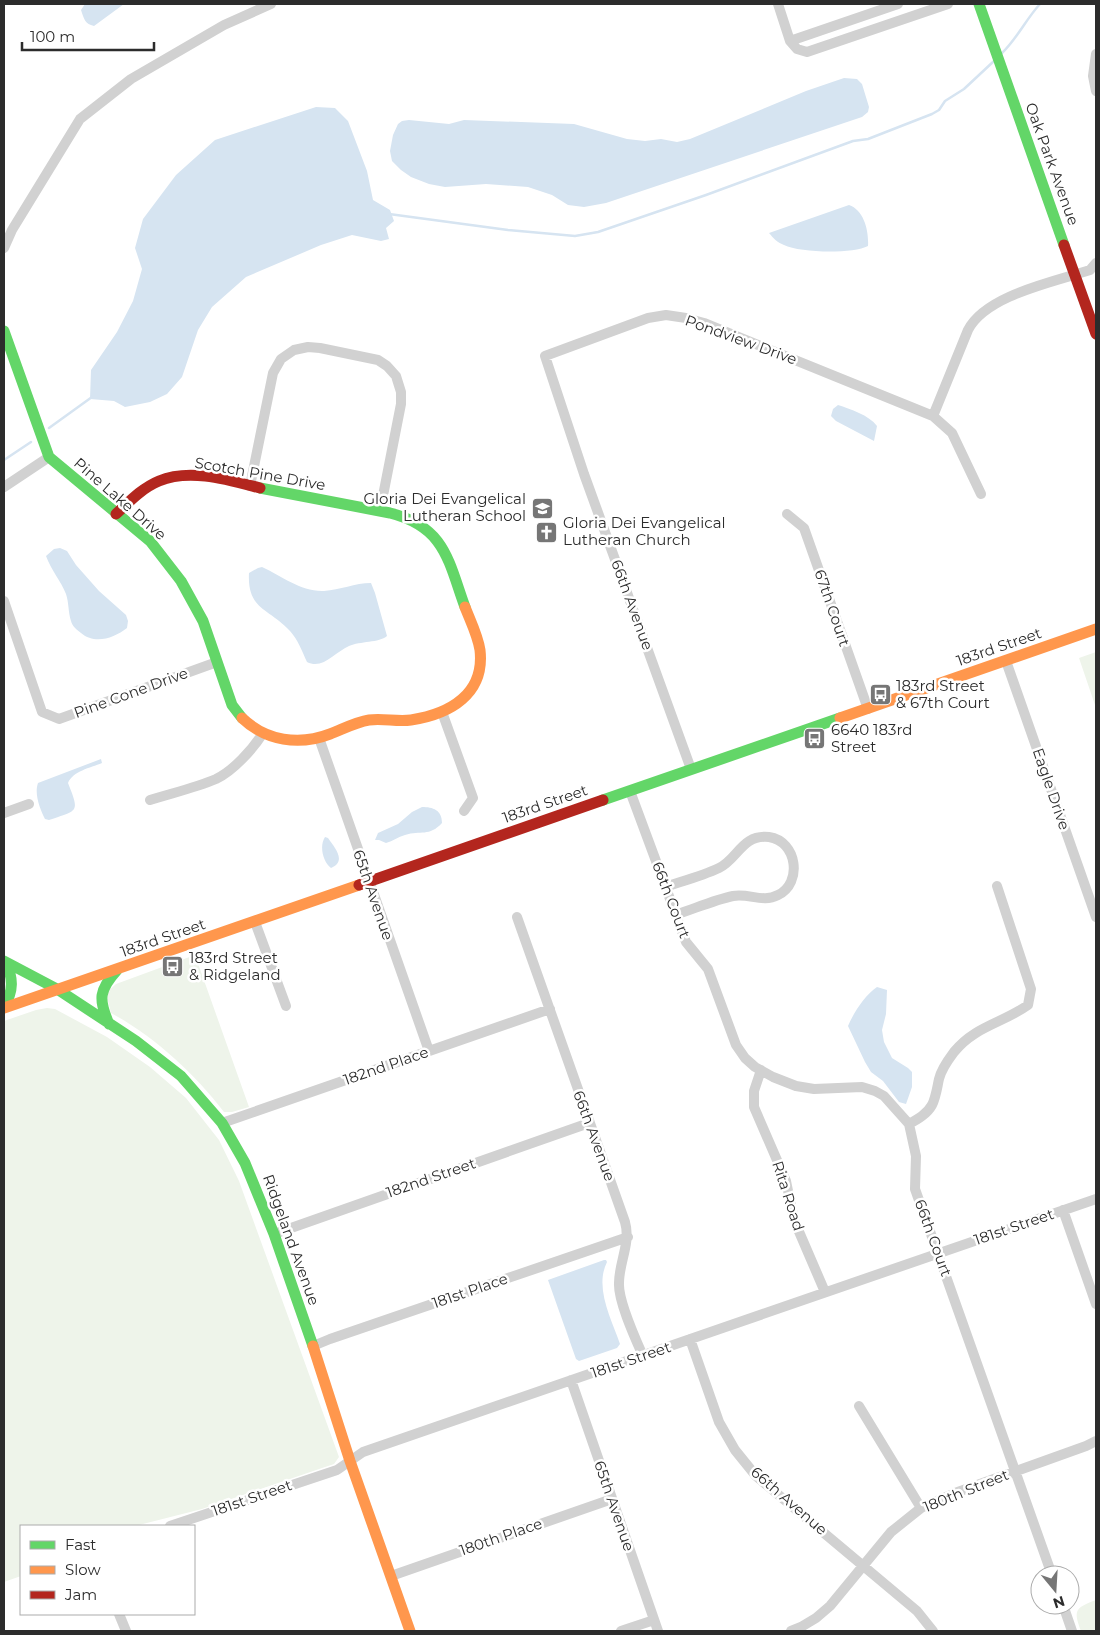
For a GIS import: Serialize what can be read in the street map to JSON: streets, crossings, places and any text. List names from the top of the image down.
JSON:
{
  "streets": {
    "street": [
      "Oak Park Avenue",
      "Pondview Drive",
      "Scotch Pine Drive",
      "Pine Lake Drive",
      "66th Avenue",
      "67th Court",
      "183rd Street",
      "Pine Cone Drive",
      "Eagle Drive",
      "65th Avenue",
      "66th Court",
      "182nd Place",
      "182nd Street",
      "Rita Road",
      "181st Street",
      "Ridgeland Avenue",
      "181st Place",
      "180th Street",
      "180th Place"
    ]
  },
  "crossings": [
    ["Pondview Drive", "66th Avenue"],
    ["Scotch Pine Drive", "Pine Lake Drive"],
    ["Pine Lake Drive", "Pine Cone Drive"],
    ["Pine Lake Drive", "65th Avenue"],
    ["66th Avenue", "183rd Street"],
    ["66th Avenue", "182nd Place"],
    ["66th Avenue", "182nd Street"],
    ["66th Avenue", "181st Street"],
    ["66th Avenue", "181st Place"],
    ["66th Avenue", "180th Street"],
    ["67th Court", "183rd Street"],
    ["183rd Street", "Eagle Drive"],
    ["183rd Street", "65th Avenue"],
    ["183rd Street", "66th Court"],
    ["183rd Street", "Ridgeland Avenue"],
    ["65th Avenue", "182nd Place"],
    ["65th Avenue", "181st Street"],
    ["65th Avenue", "180th Place"],
    ["66th Court", "Rita Road"],
    ["66th Court", "181st Street"],
    ["66th Court", "180th Street"],
    ["182nd Place", "Ridgeland Avenue"],
    ["182nd Street", "Ridgeland Avenue"],
    ["Rita Road", "181st Street"],
    ["181st Street", "Ridgeland Avenue"],
    ["Ridgeland Avenue", "181st Place"],
    ["Ridgeland Avenue", "180th Place"]
  ],
  "places": {
    "school or university": ["Gloria Dei Evangelical Lutheran School"],
    "church": ["Gloria Dei Evangelical Lutheran Church"],
    "bus stop": ["183rd Street & 67th Court", "6640 183rd Street", "183rd Street & Ridgeland"]
  },
  "legend": ["Fast", "Slow", "Jam"],
  "scale_bar": "100 m",
  "north": "bottom"
}
